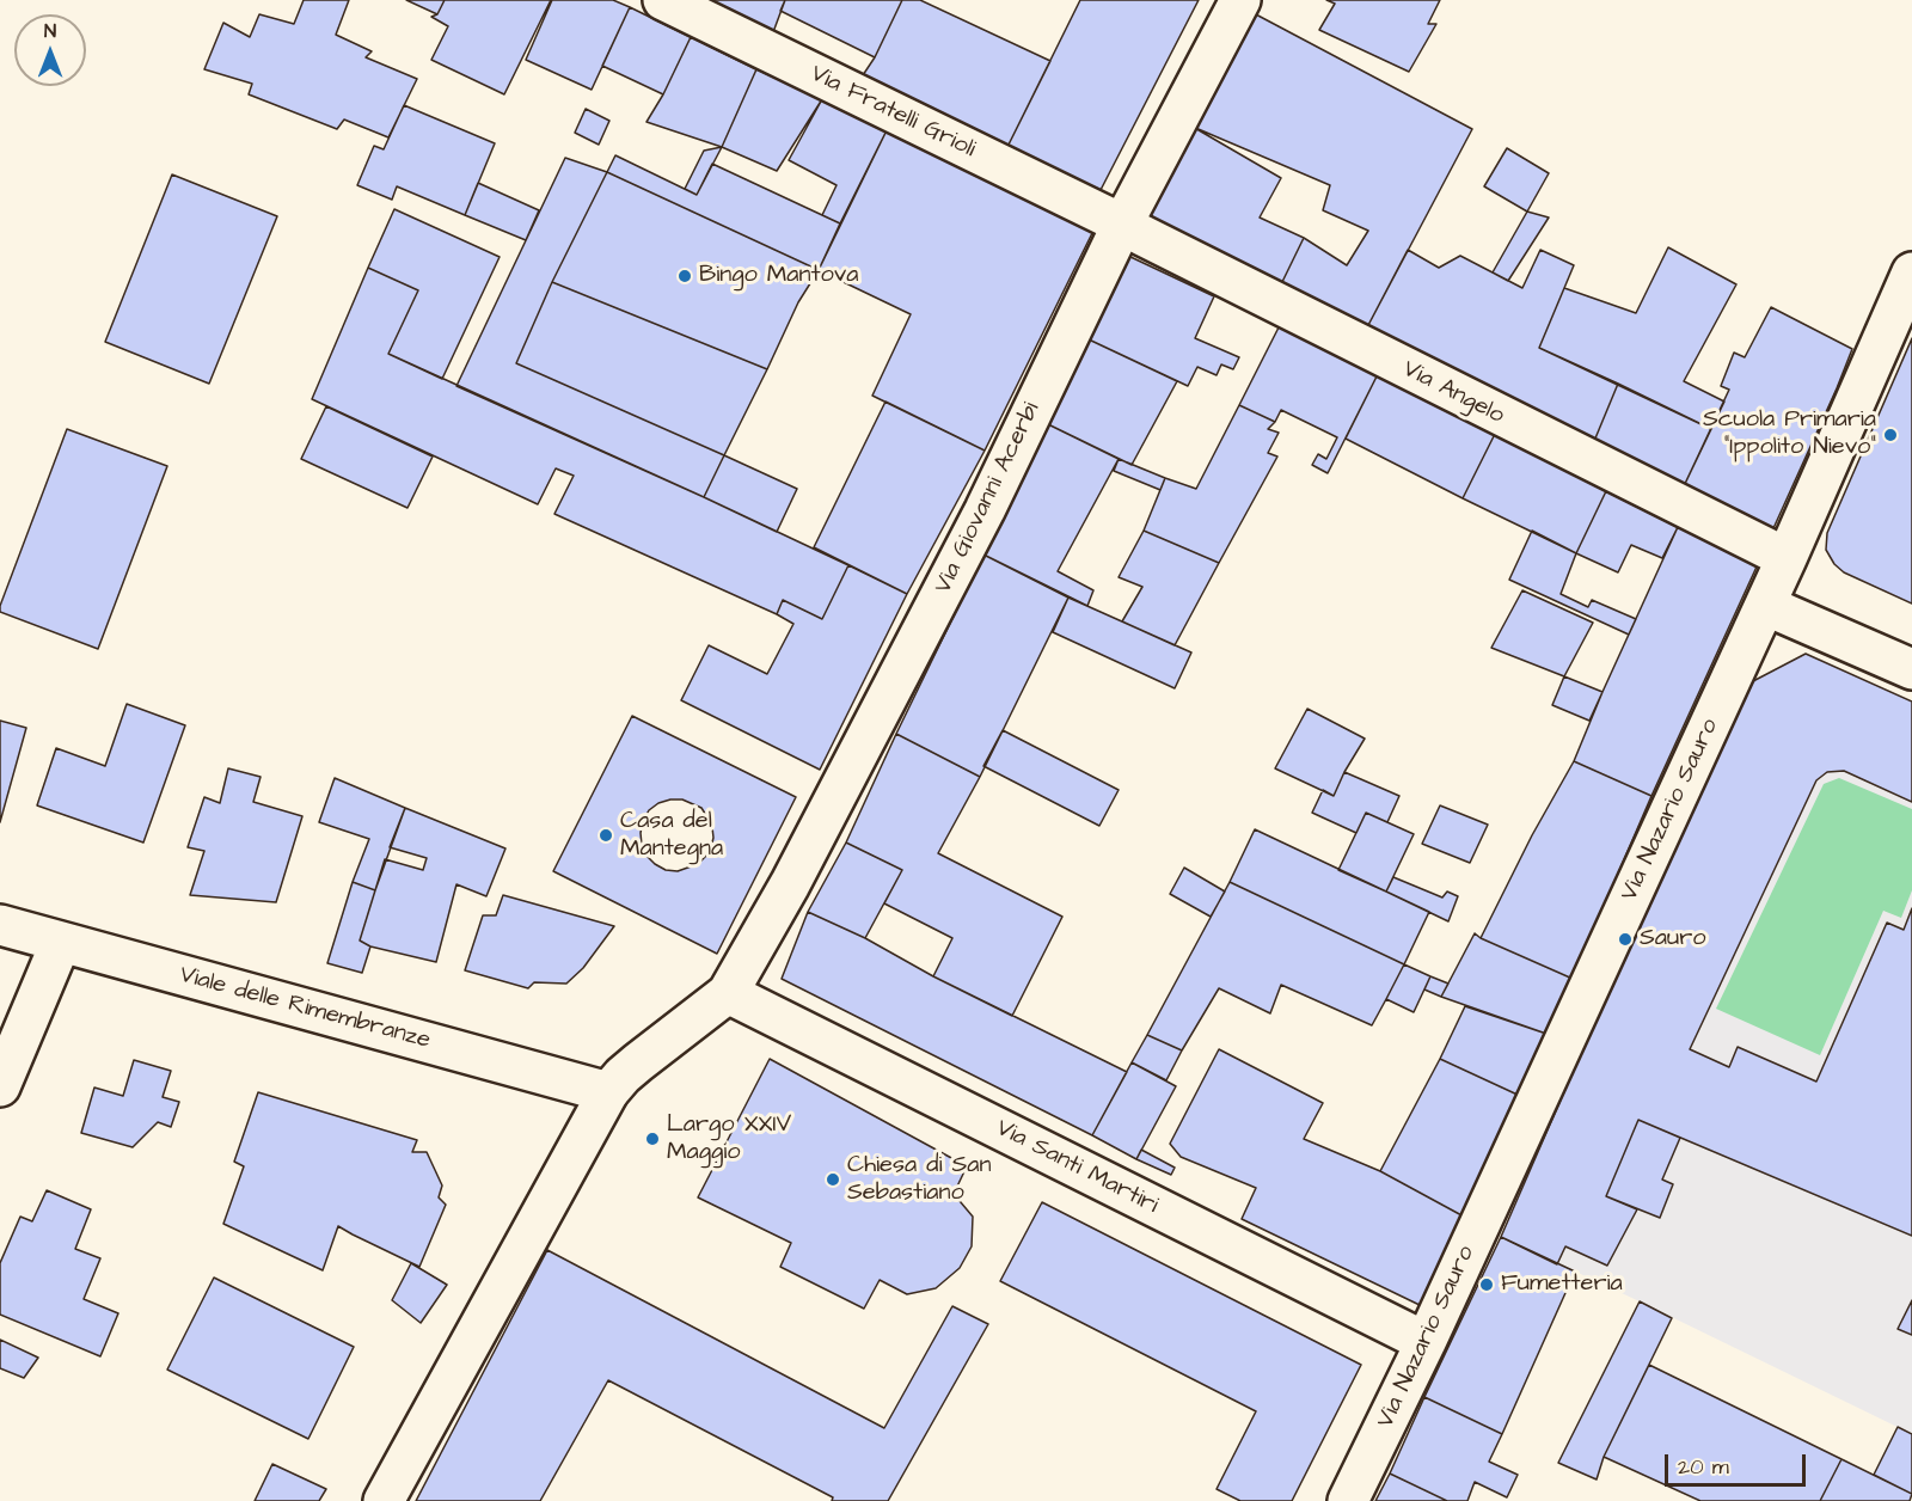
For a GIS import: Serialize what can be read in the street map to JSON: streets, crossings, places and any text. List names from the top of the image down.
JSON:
{
  "streets": {
    "street": [
      "Via Fratelli Grioli",
      "Via Angelo",
      "Via Giovanni Acerbi",
      "Via Nazario Sauro",
      "Viale delle Rimembranze",
      "Via Santi Martiri"
    ]
  },
  "crossings": [
    ["Via Fratelli Grioli", "Via Angelo"],
    ["Via Fratelli Grioli", "Via Giovanni Acerbi"],
    ["Via Angelo", "Via Giovanni Acerbi"],
    ["Via Angelo", "Via Nazario Sauro"],
    ["Via Giovanni Acerbi", "Via Santi Martiri"],
    ["Via Nazario Sauro", "Via Santi Martiri"]
  ],
  "places": [
    "Bingo Mantova",
    "Scuola Primaria \"Ippolito Nievo\"",
    "Casa del Mantegna",
    "Sauro",
    "Largo XXIV Maggio",
    "Chiesa di San Sebastiano",
    "Fumetteria"
  ],
  "scale_bar": "20 m",
  "north": "top"
}
